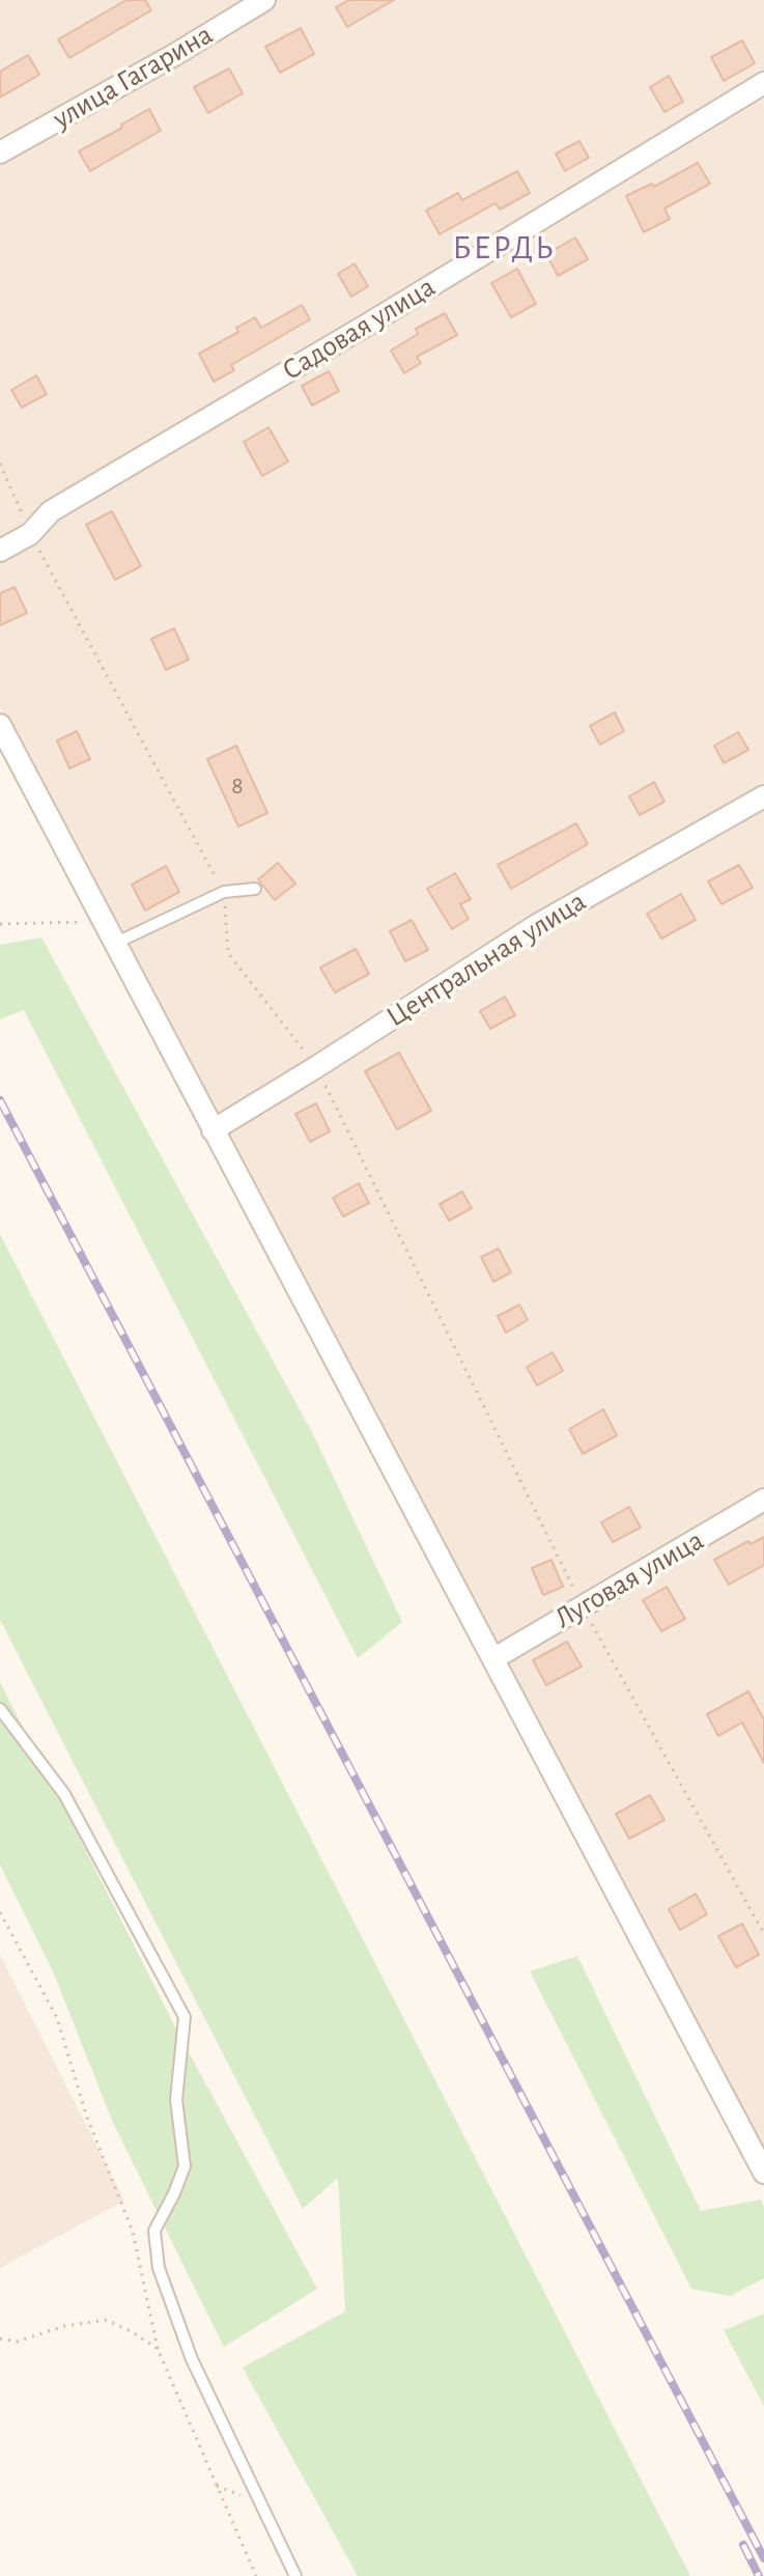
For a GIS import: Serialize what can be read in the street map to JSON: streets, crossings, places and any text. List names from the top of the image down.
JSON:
{
  "streets": {
    "street": [
      "улица Гагарина",
      "Садовая улица",
      "Центральная улица",
      "Луговая улица"
    ]
  },
  "districts": ["БЕРДЬ"],
  "house_numbers": ["8"]
}
